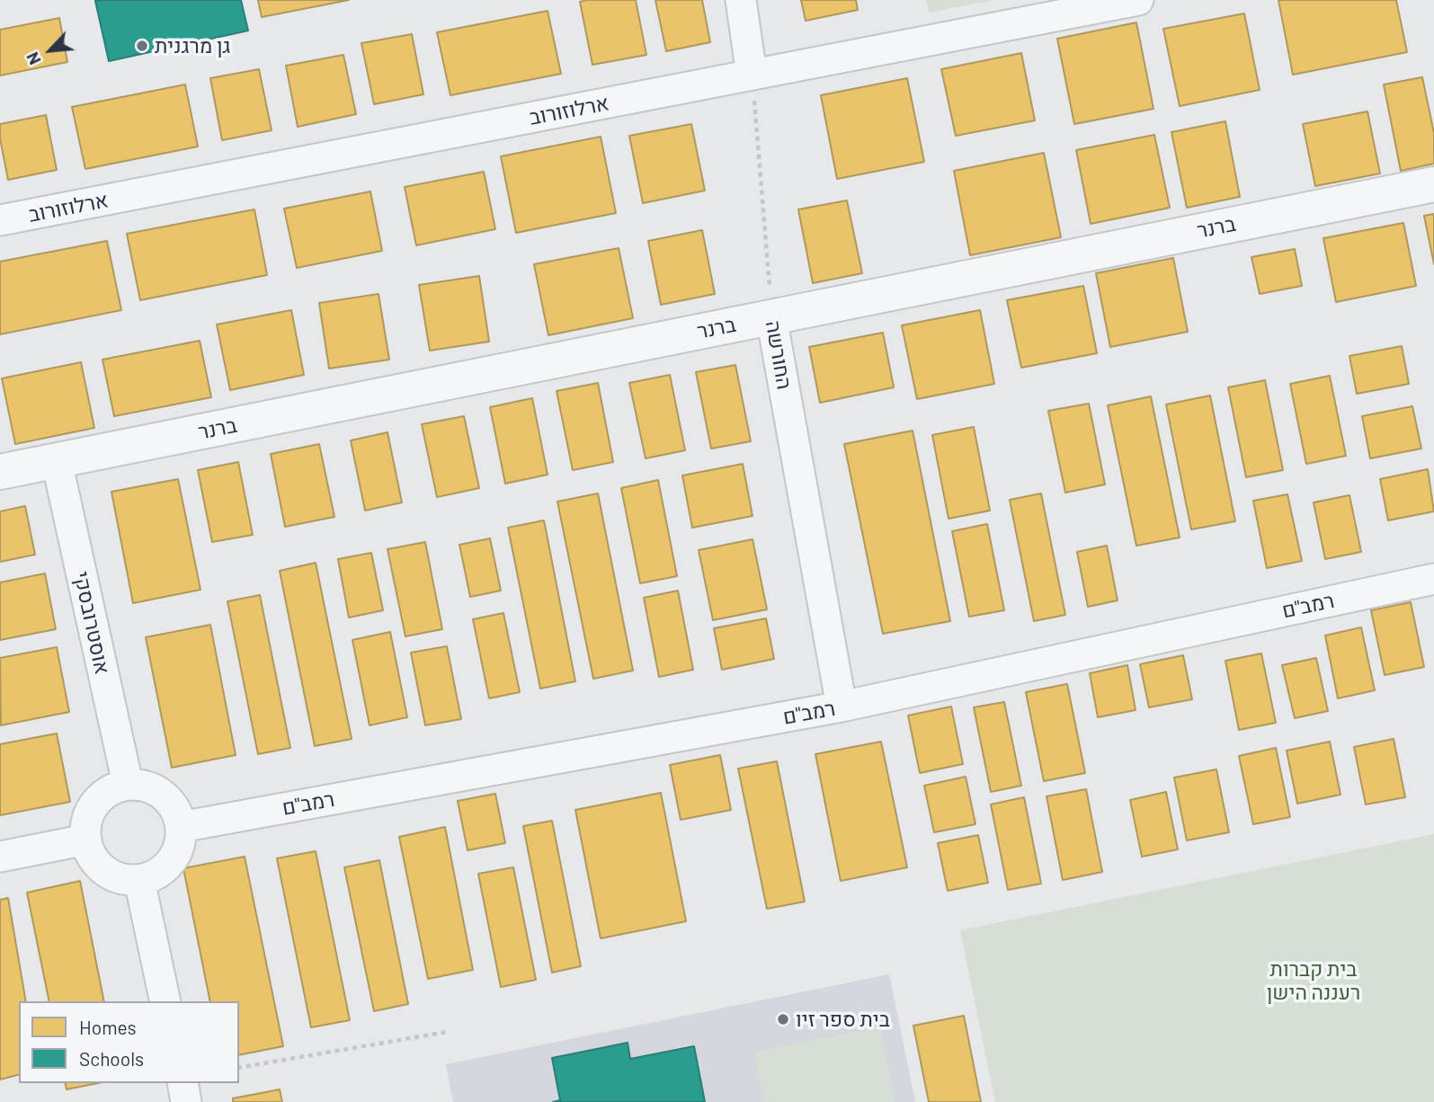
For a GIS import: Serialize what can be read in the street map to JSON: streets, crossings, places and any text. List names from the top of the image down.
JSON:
{
  "streets": {
    "street": [
      "ארלוזורוב",
      "ברנר",
      "החורשה",
      "רמב\"ם",
      "אוסטרובסקי"
    ]
  },
  "crossings": [
    ["ארלוזורוב", "החורשה"],
    ["ברנר", "החורשה"],
    ["ברנר", "אוסטרובסקי"],
    ["החורשה", "רמב\"ם"],
    ["רמב\"ם", "אוסטרובסקי"]
  ],
  "parks": ["בית קברות רעננה הישן"],
  "places": ["גן מרגנית", "בית ספר זיו"],
  "legend": ["Homes", "Schools"],
  "north": "bottom left"
}
